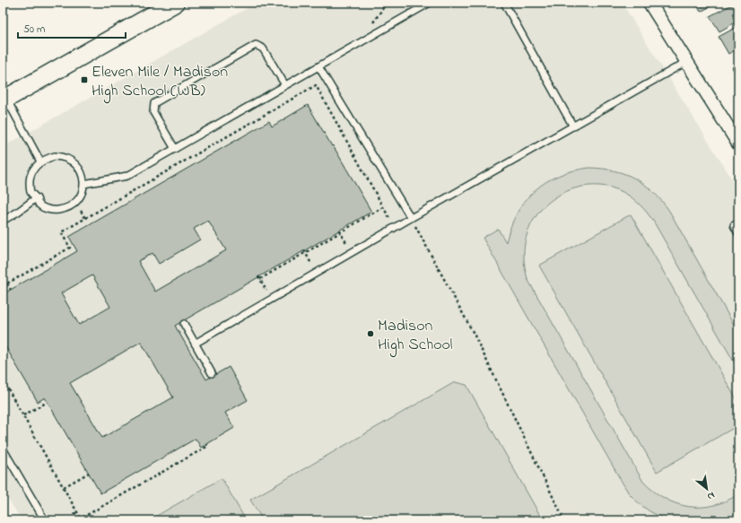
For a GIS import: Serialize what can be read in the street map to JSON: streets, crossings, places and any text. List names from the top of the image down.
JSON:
{
  "places": {
    "transit": ["Eleven Mile / Madison High School (WB)"],
    "other": ["Madison High School"]
  },
  "scale_bar": "50 m",
  "north": "bottom right"
}
